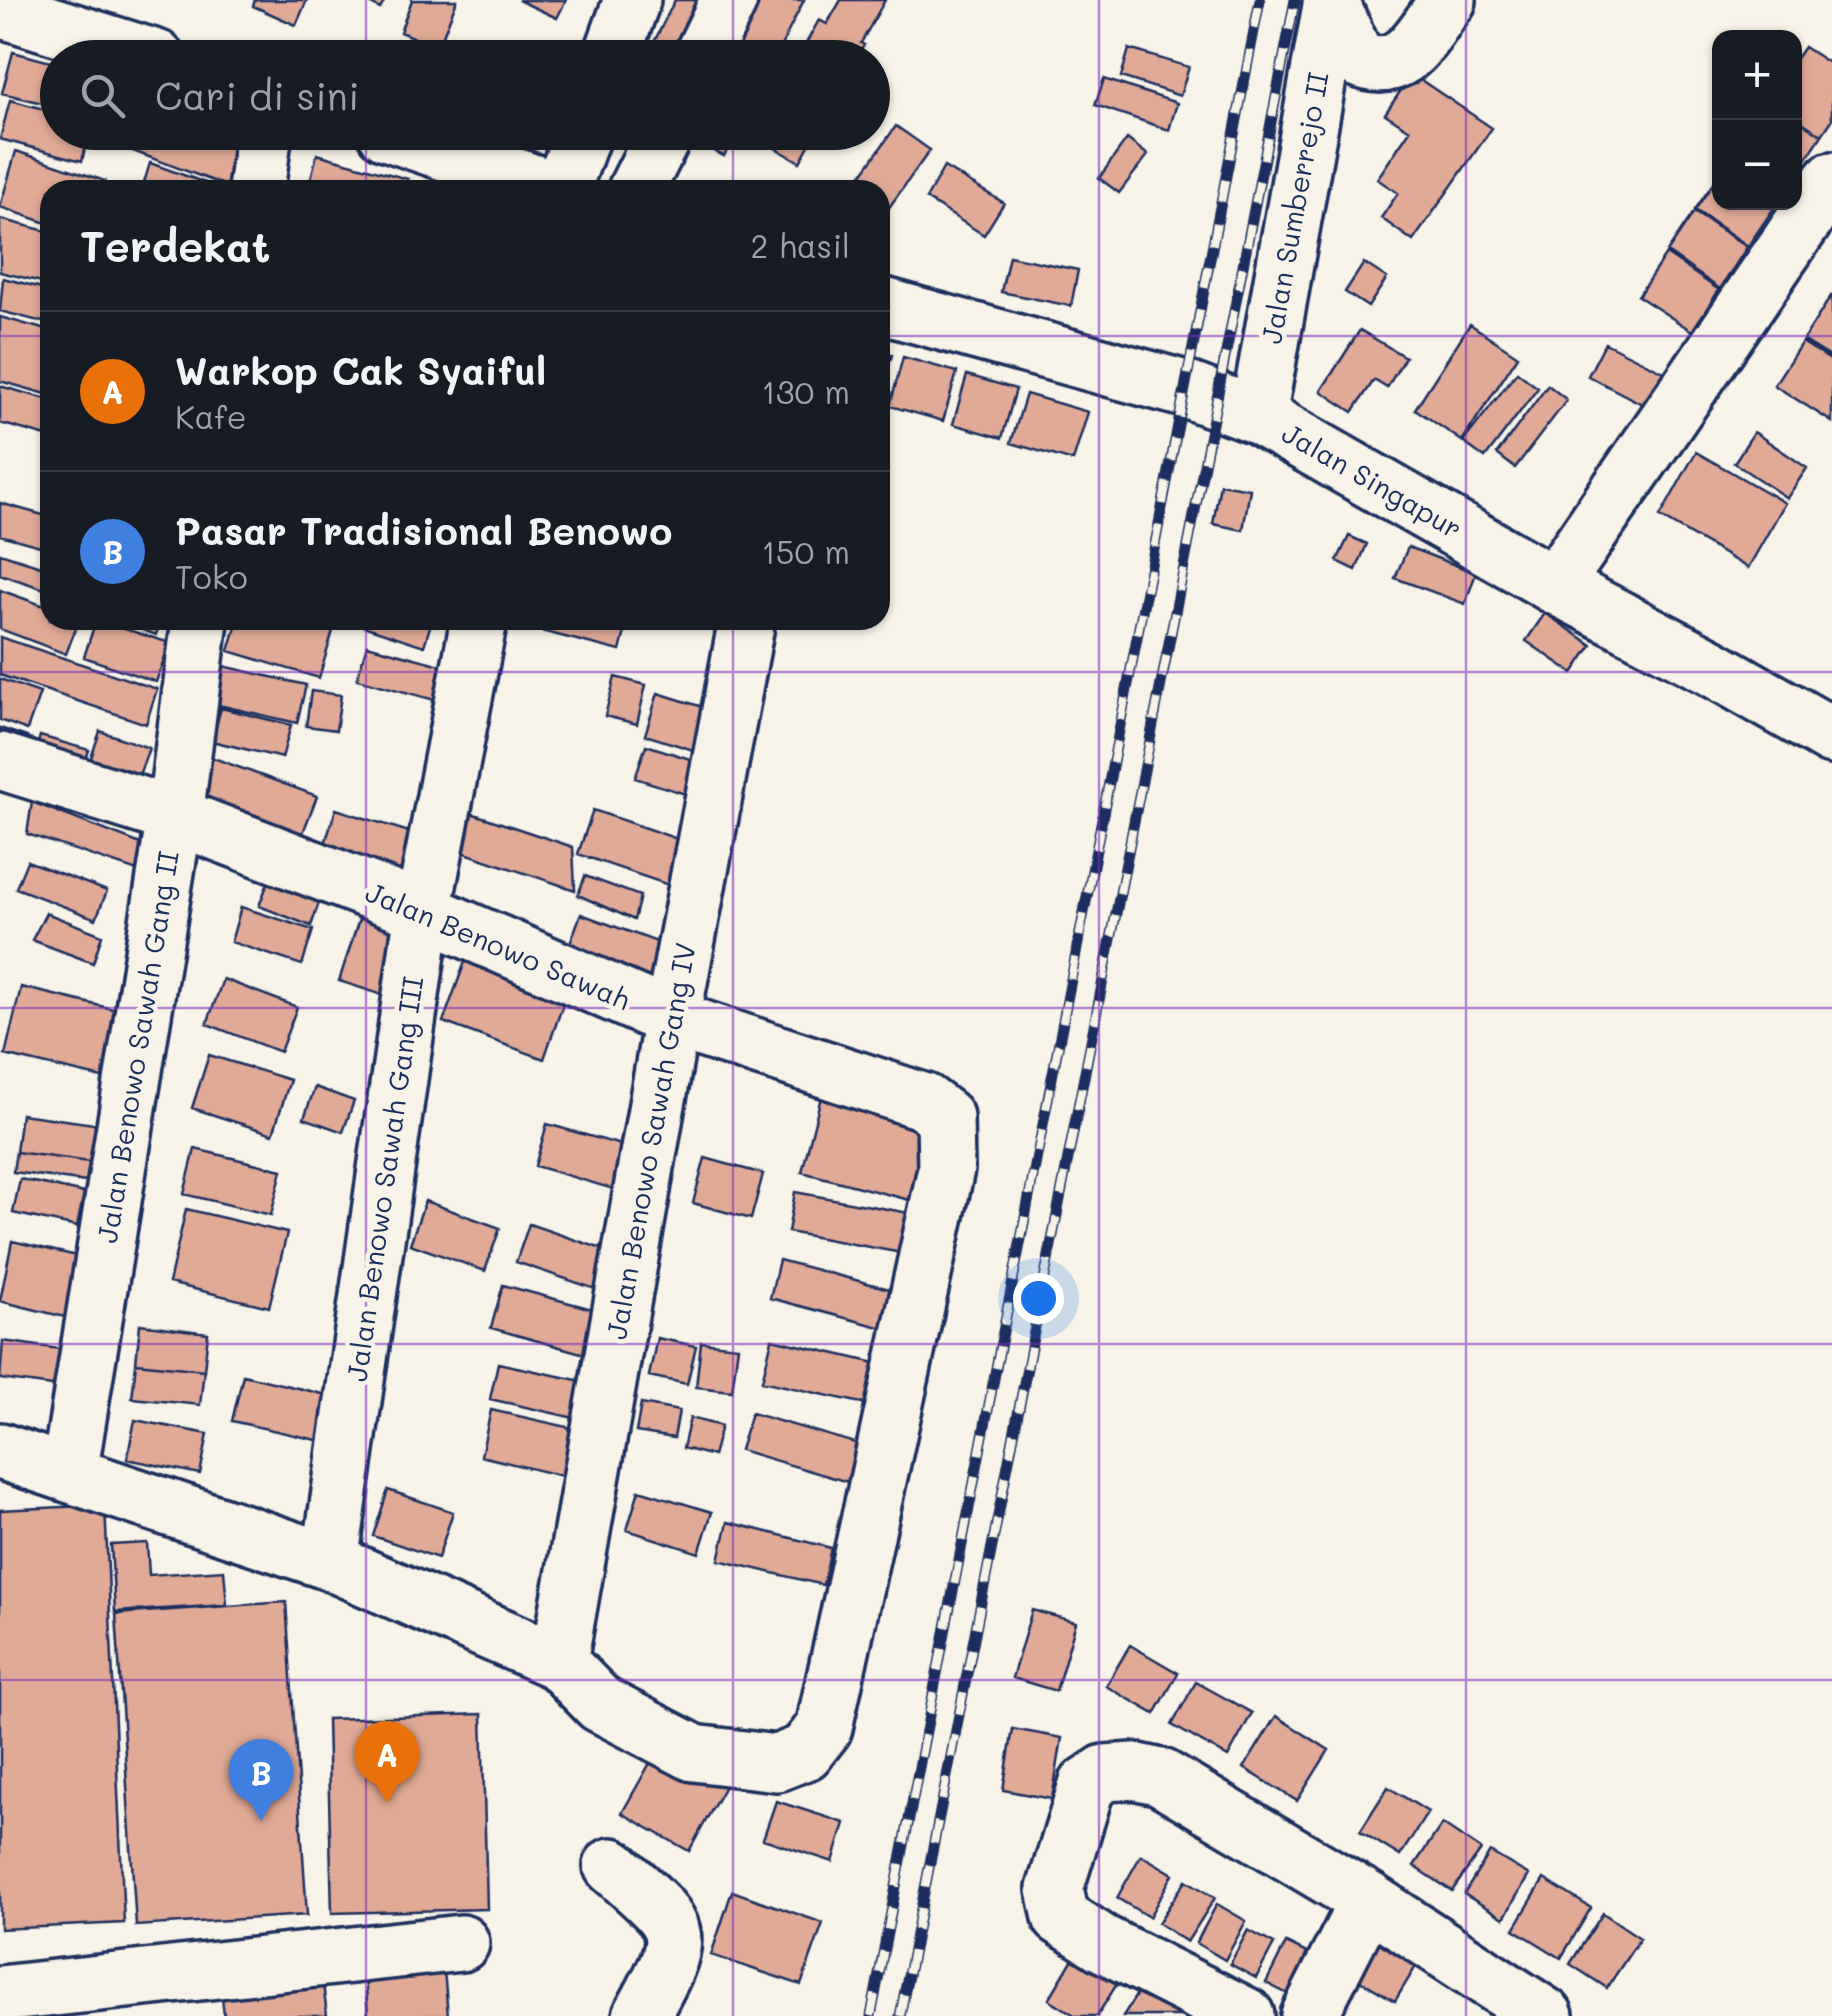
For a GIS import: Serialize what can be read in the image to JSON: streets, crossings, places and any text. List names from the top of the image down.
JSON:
{
  "streets": {
    "street": [
      "Jalan Sumberrejo II",
      "Jalan Singapur",
      "Jalan Benowo Sawah",
      "Jalan Benowo Sawah Gang II",
      "Jalan Benowo Sawah Gang IV",
      "Jalan Benowo Sawah Gang III"
    ]
  },
  "crossings": [
    ["Jalan Sumberrejo II", "Jalan Singapur"],
    ["Jalan Benowo Sawah", "Jalan Benowo Sawah Gang II"],
    ["Jalan Benowo Sawah", "Jalan Benowo Sawah Gang IV"],
    ["Jalan Benowo Sawah", "Jalan Benowo Sawah Gang III"]
  ],
  "page": {
    "map_buttons": ["+", "−"],
    "search": "Cari di sini",
    "heading": ["Terdekat", "2 hasil"],
    "list": [
      {
        "mark": "A",
        "name": "Warkop Cak Syaiful",
        "note": "Kafe",
        "value": "130 m"
      },
      {
        "mark": "B",
        "name": "Pasar Tradisional Benowo",
        "note": "Toko",
        "value": "150 m"
      }
    ],
    "pins": ["A", "B"]
  }
}
